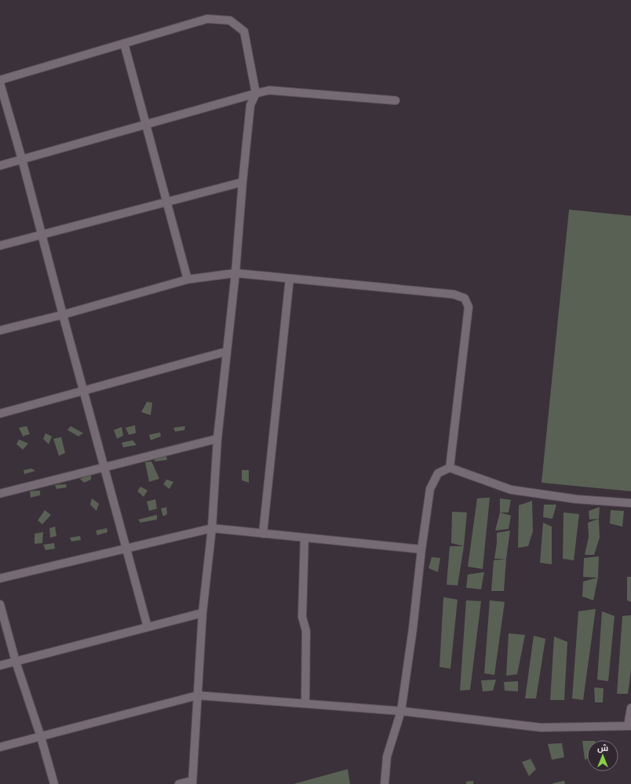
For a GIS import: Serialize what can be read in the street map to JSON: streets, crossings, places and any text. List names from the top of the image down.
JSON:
{
  "north": "top"
}
